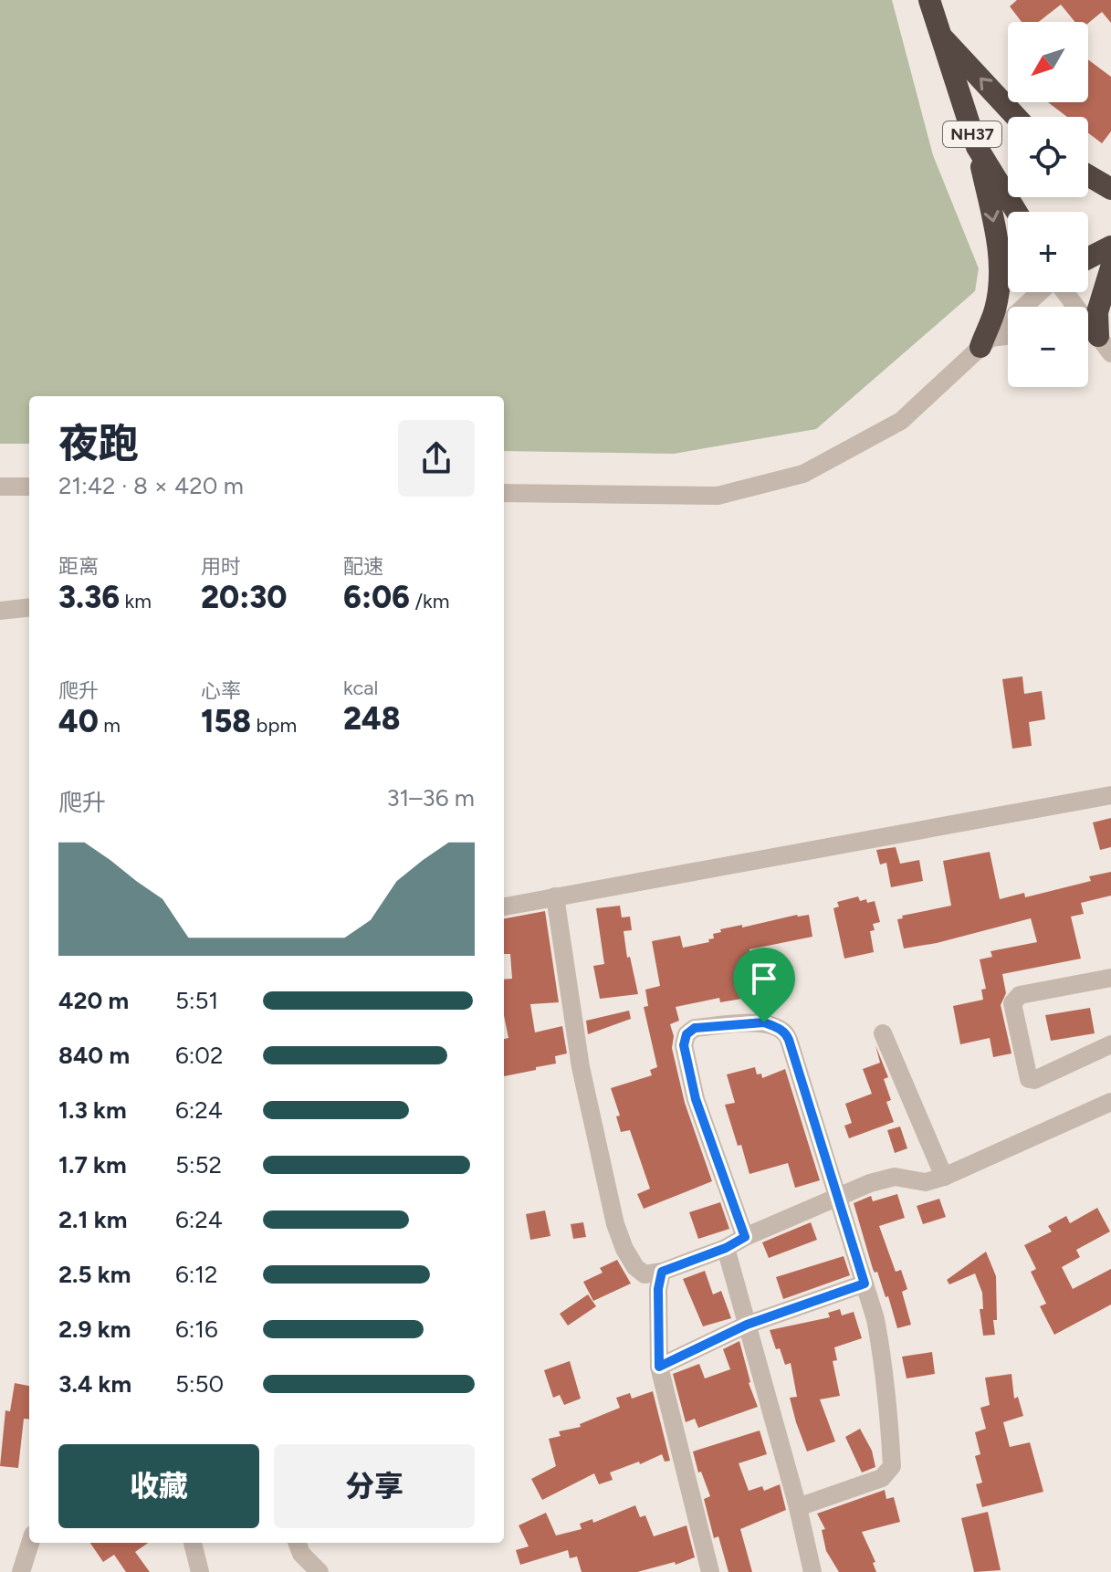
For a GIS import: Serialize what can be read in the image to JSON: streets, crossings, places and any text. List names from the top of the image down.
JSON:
{
  "streets": {
    "highway": ["NH37"]
  },
  "north": "bottom left",
  "page": {
    "map_buttons": ["+", "−"],
    "heading": ["夜跑", "21:42 · 8 × 420 m"],
    "stats": [
      ["距离", "3.36 km"],
      ["用时", "20:30"],
      ["配速", "6:06 /km"],
      ["爬升", "40 m"],
      ["心率", "158 bpm"],
      ["kcal", "248"]
    ],
    "chart": ["爬升", "31–36 m"],
    "list": [
      {
        "name": "420 m",
        "note": "5:51"
      },
      {
        "name": "840 m",
        "note": "6:02"
      },
      {
        "name": "1.3 km",
        "note": "6:24"
      },
      {
        "name": "1.7 km",
        "note": "5:52"
      },
      {
        "name": "2.1 km",
        "note": "6:24"
      },
      {
        "name": "2.5 km",
        "note": "6:12"
      },
      {
        "name": "2.9 km",
        "note": "6:16"
      },
      {
        "name": "3.4 km",
        "note": "5:50"
      }
    ],
    "buttons": ["收藏", "分享"]
  }
}
